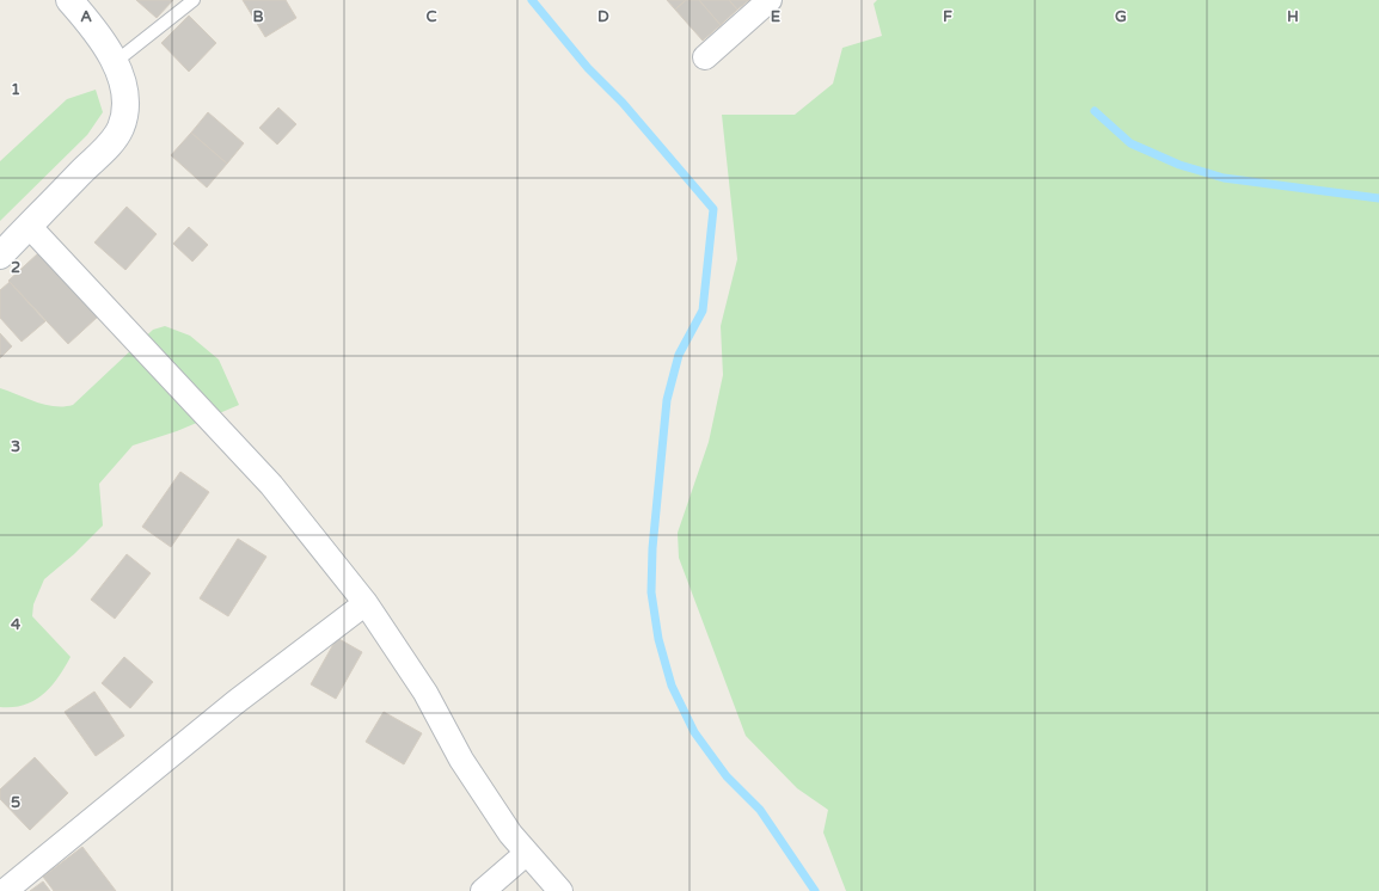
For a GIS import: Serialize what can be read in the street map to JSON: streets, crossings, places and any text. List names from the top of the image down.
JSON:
{
  "grid": {
    "columns": [
      "A",
      "B",
      "C",
      "D",
      "E",
      "F",
      "G",
      "H"
    ],
    "rows": [
      "1",
      "2",
      "3",
      "4",
      "5"
    ]
  }
}
